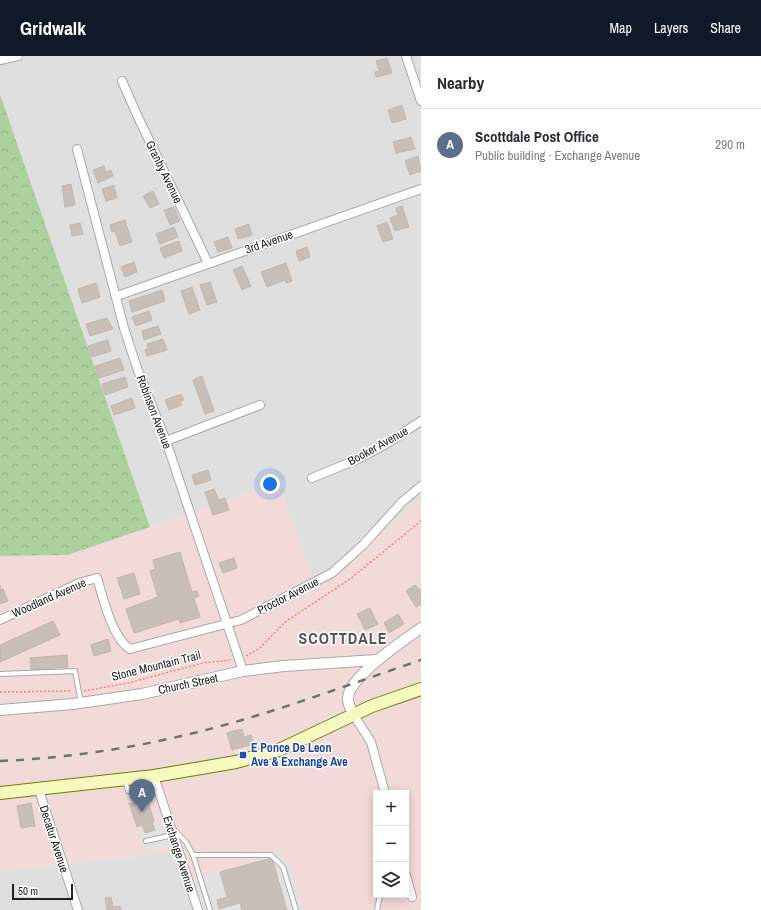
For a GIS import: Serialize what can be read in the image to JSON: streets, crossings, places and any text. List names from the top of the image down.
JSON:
{
  "streets": {
    "street": [
      "Granby Avenue",
      "3rd Avenue",
      "Robinson Avenue",
      "Booker Avenue",
      "Proctor Avenue",
      "Woodland Avenue",
      "Church Street",
      "Decatur Avenue",
      "Exchange Avenue"
    ],
    "path": ["Stone Mountain Trail"]
  },
  "crossings": [
    ["Granby Avenue", "3rd Avenue"],
    ["3rd Avenue", "Robinson Avenue"],
    ["Robinson Avenue", "Proctor Avenue"],
    ["Robinson Avenue", "Church Street"],
    ["Proctor Avenue", "Woodland Avenue"]
  ],
  "districts": ["SCOTTDALE"],
  "places": {
    "transit": ["E Ponce De Leon Ave & Exchange Ave"]
  },
  "scale_bar": "50 m",
  "page": {
    "header": "Gridwalk",
    "nav": ["Map", "Layers", "Share"],
    "heading": "Nearby",
    "list": [
      {
        "mark": "A",
        "name": "Scottdale Post Office",
        "note": "Public building · Exchange Avenue",
        "value": "290 m"
      }
    ],
    "pins": "A",
    "map_buttons": ["+", "−"],
    "scale": "50 m"
  }
}
